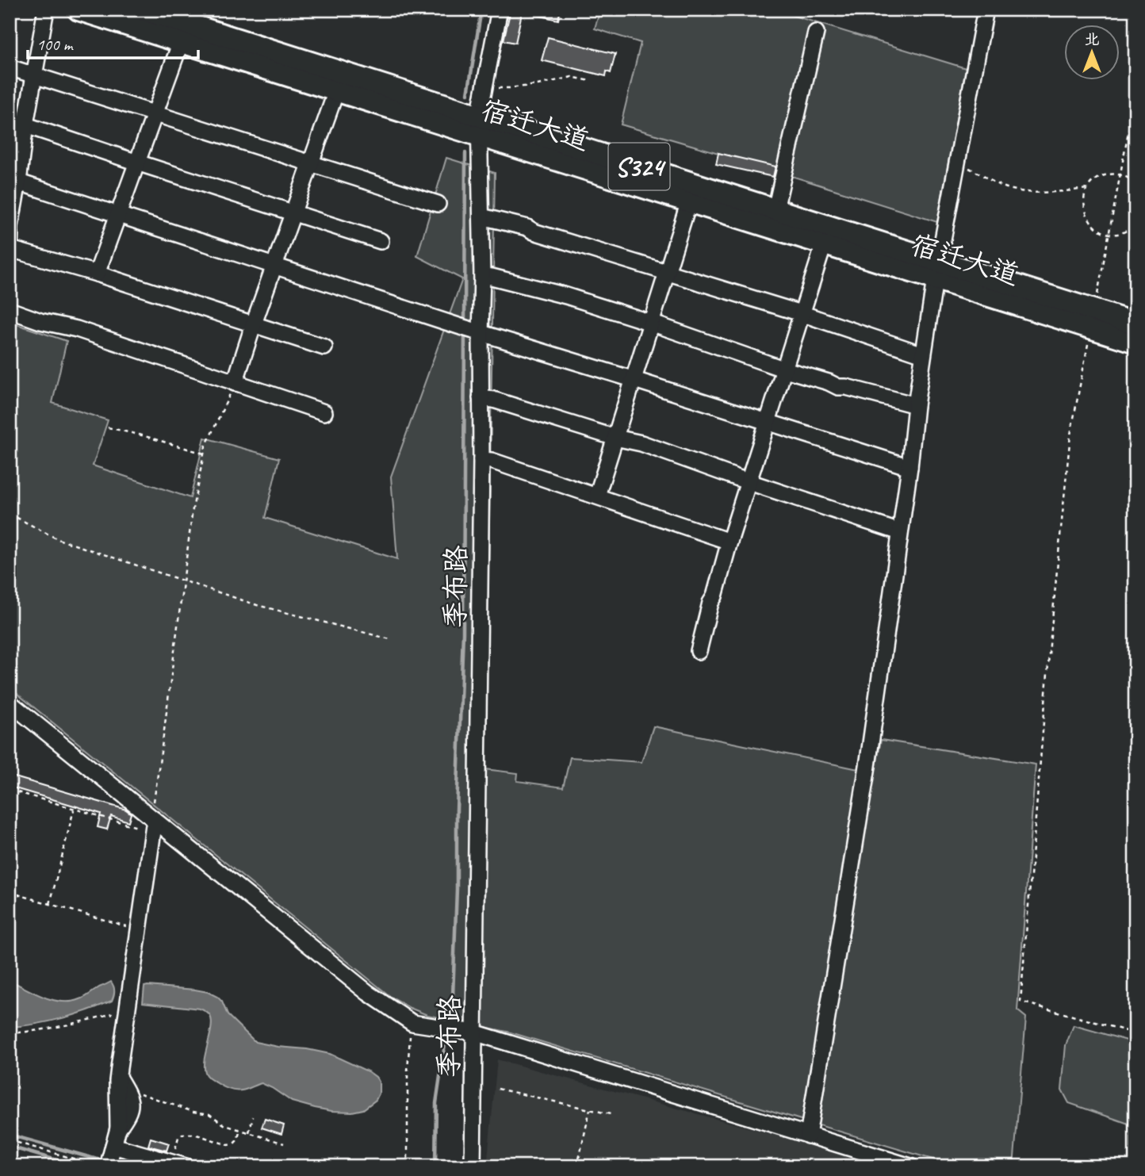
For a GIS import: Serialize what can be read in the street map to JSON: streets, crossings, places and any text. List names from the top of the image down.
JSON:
{
  "streets": {
    "main road": ["宿迁大道", "S324"],
    "street": ["季布路"]
  },
  "crossings": [
    ["宿迁大道", "季布路"]
  ],
  "scale_bar": "100 m",
  "north": "top"
}
